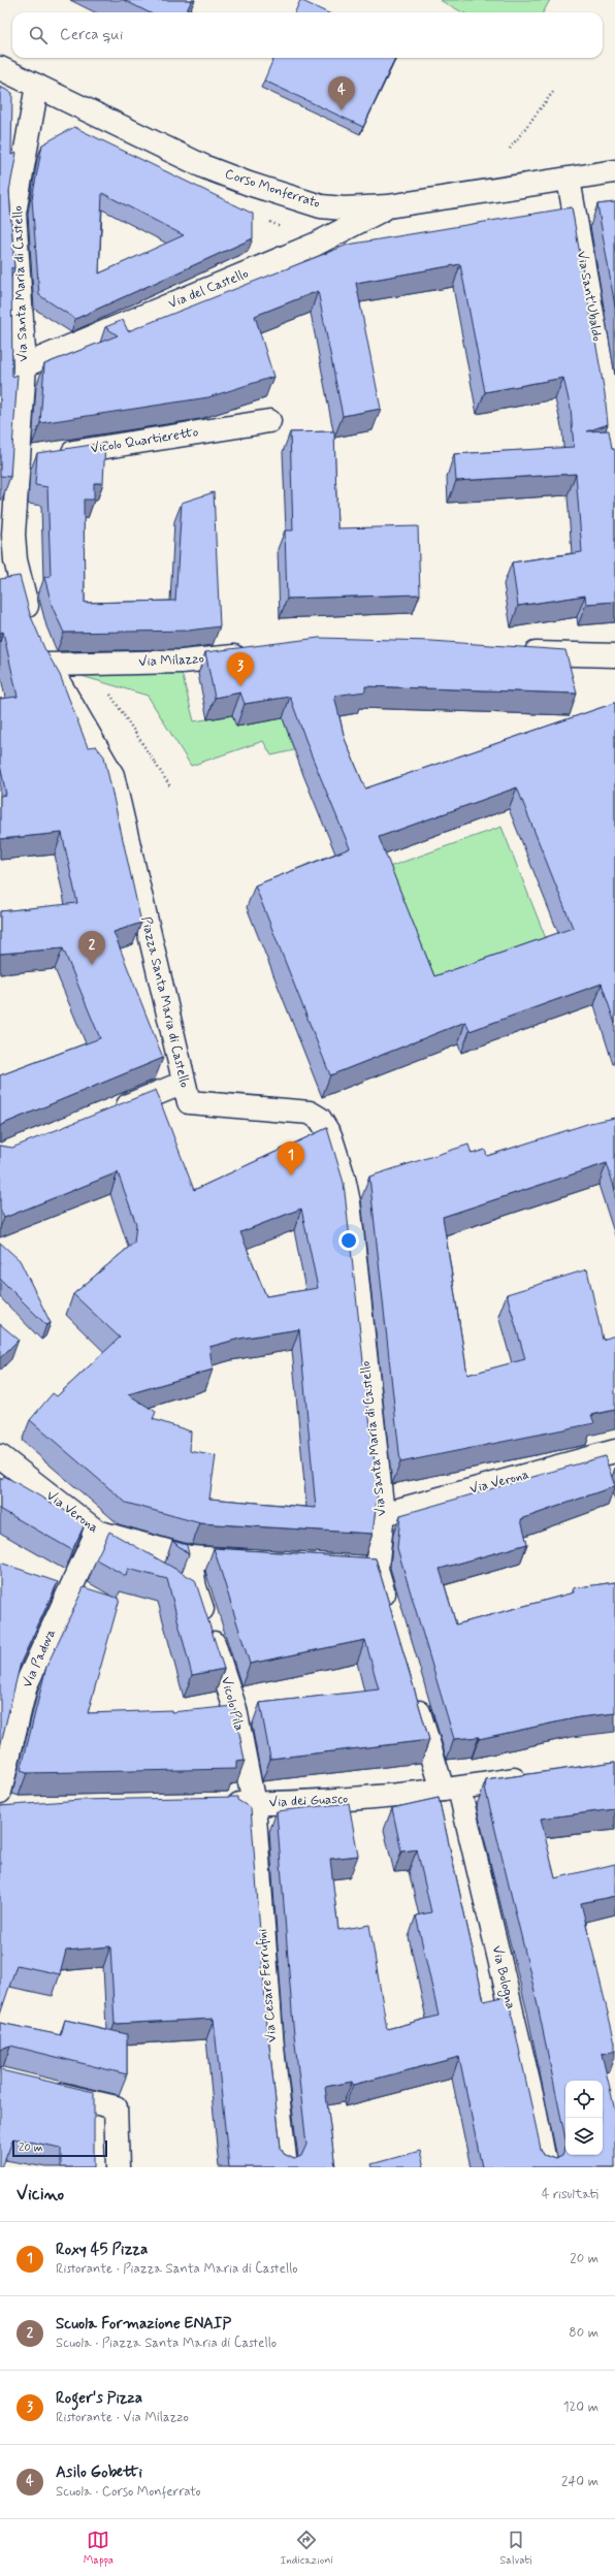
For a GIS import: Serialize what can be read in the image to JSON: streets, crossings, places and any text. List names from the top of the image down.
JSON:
{
  "streets": {
    "street": [
      "Corso Monferrato",
      "Via Santa Maria di Castello",
      "Via del Castello",
      "Via Sant'Ubaldo",
      "Vicolo Quartieretto",
      "Via Milazzo",
      "Piazza Santa Maria di Castello",
      "Via Verona",
      "Via Padova",
      "Vicolo Pila",
      "Via dei Guasco",
      "Via Bologna",
      "Via Cesare Ferrufini"
    ]
  },
  "crossings": [
    ["Corso Monferrato", "Via Santa Maria di Castello"],
    ["Corso Monferrato", "Via del Castello"],
    ["Corso Monferrato", "Via Sant'Ubaldo"],
    ["Via Santa Maria di Castello", "Via del Castello"],
    ["Via Santa Maria di Castello", "Vicolo Quartieretto"],
    ["Via Santa Maria di Castello", "Via Milazzo"],
    ["Via Santa Maria di Castello", "Piazza Santa Maria di Castello"],
    ["Via Santa Maria di Castello", "Via Verona"],
    ["Via Verona", "Via Padova"],
    ["Via Verona", "Vicolo Pila"],
    ["Vicolo Pila", "Via dei Guasco"],
    ["Vicolo Pila", "Via Cesare Ferrufini"],
    ["Via dei Guasco", "Via Bologna"],
    ["Via dei Guasco", "Via Cesare Ferrufini"]
  ],
  "scale_bar": "20 m",
  "page": {
    "search": "Cerca qui",
    "pins": [
      "4",
      "3",
      "2",
      "1"
    ],
    "scale": "20 m",
    "heading": ["Vicino", "4 risultati"],
    "list": [
      {
        "mark": "1",
        "name": "Roxy 45 Pizza",
        "note": "Ristorante · Piazza Santa Maria di Castello",
        "value": "20 m"
      },
      {
        "mark": "2",
        "name": "Scuola Formazione ENAIP",
        "note": "Scuola · Piazza Santa Maria di Castello",
        "value": "80 m"
      },
      {
        "mark": "3",
        "name": "Roger's Pizza",
        "note": "Ristorante · Via Milazzo",
        "value": "120 m"
      },
      {
        "mark": "4",
        "name": "Asilo Gobetti",
        "note": "Scuola · Corso Monferrato",
        "value": "240 m"
      }
    ],
    "nav": ["Mappa", "Indicazioni", "Salvati"]
  }
}
